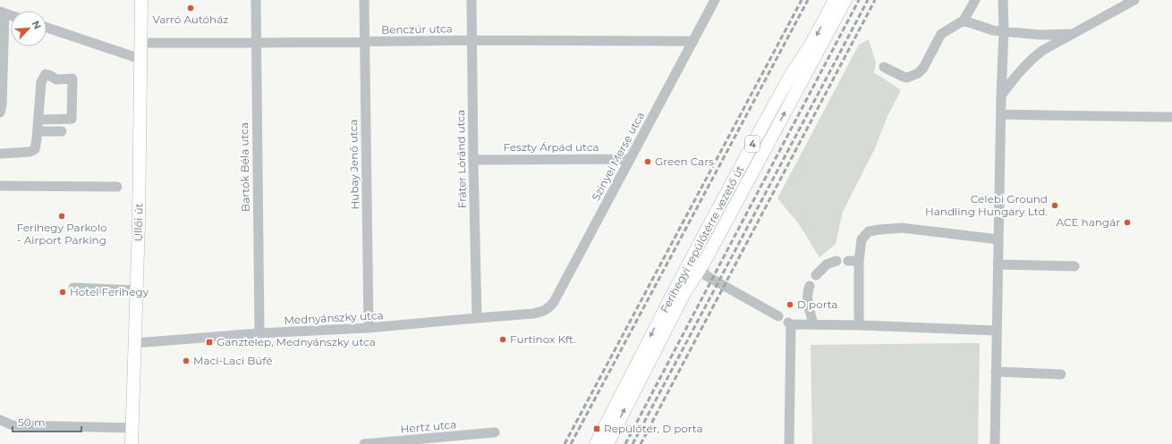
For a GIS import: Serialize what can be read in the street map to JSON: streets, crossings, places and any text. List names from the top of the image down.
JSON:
{
  "streets": {
    "main road": ["4", "Üllői út", "Ferihegyi repülőtérre vezető út"],
    "street": [
      "Benczúr utca",
      "Feszty Árpád utca",
      "Szinyei Merse utca",
      "Fráter Lóránd utca",
      "Hubay Jenő utca",
      "Bartók Béla utca",
      "Mednyánszky utca",
      "Hertz utca"
    ]
  },
  "crossings": [
    ["Benczúr utca", "Szinyei Merse utca"],
    ["Benczúr utca", "Fráter Lóránd utca"],
    ["Benczúr utca", "Hubay Jenő utca"],
    ["Benczúr utca", "Bartók Béla utca"],
    ["Benczúr utca", "Üllői út"],
    ["Feszty Árpád utca", "Szinyei Merse utca"],
    ["Feszty Árpád utca", "Fráter Lóránd utca"],
    ["Szinyei Merse utca", "Mednyánszky utca"],
    ["Fráter Lóránd utca", "Mednyánszky utca"],
    ["Hubay Jenő utca", "Mednyánszky utca"],
    ["Bartók Béla utca", "Mednyánszky utca"],
    ["Üllői út", "Mednyánszky utca"]
  ],
  "places": {
    "other": [
      "Varró Autóház",
      "Green Cars",
      "Celebi Ground Handling Hungary Ltd.",
      "Ferihegy Parkolo - Airport Parking",
      "ACE hangár",
      "Hotel Ferihegy",
      "D porta",
      "Furtinox Kft.",
      "Maci-Laci Büfé"
    ],
    "transit": ["Ganztelep, Mednyánszky utca", "Repülőtér, D porta"]
  },
  "scale_bar": "50 m",
  "north": "top right"
}
